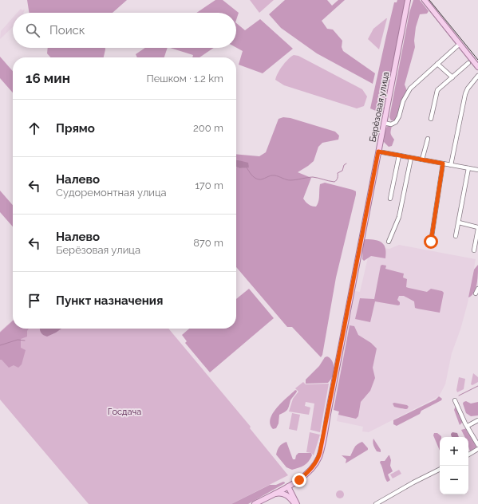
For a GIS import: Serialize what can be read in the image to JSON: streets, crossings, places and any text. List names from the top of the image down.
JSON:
{
  "streets": {
    "main road": ["Берёзовая улица"]
  },
  "parks": ["Госдача"],
  "page": {
    "search": "Поиск",
    "heading": ["16 мин", "Пешком · 1.2 km"],
    "list": [
      ["Прямо", "200 m"],
      ["Налево", "Судоремонтная улица", "170 m"],
      ["Налево", "Берёзовая улица", "870 m"],
      "Пункт назначения"
    ],
    "map_buttons": ["+", "−"]
  }
}
